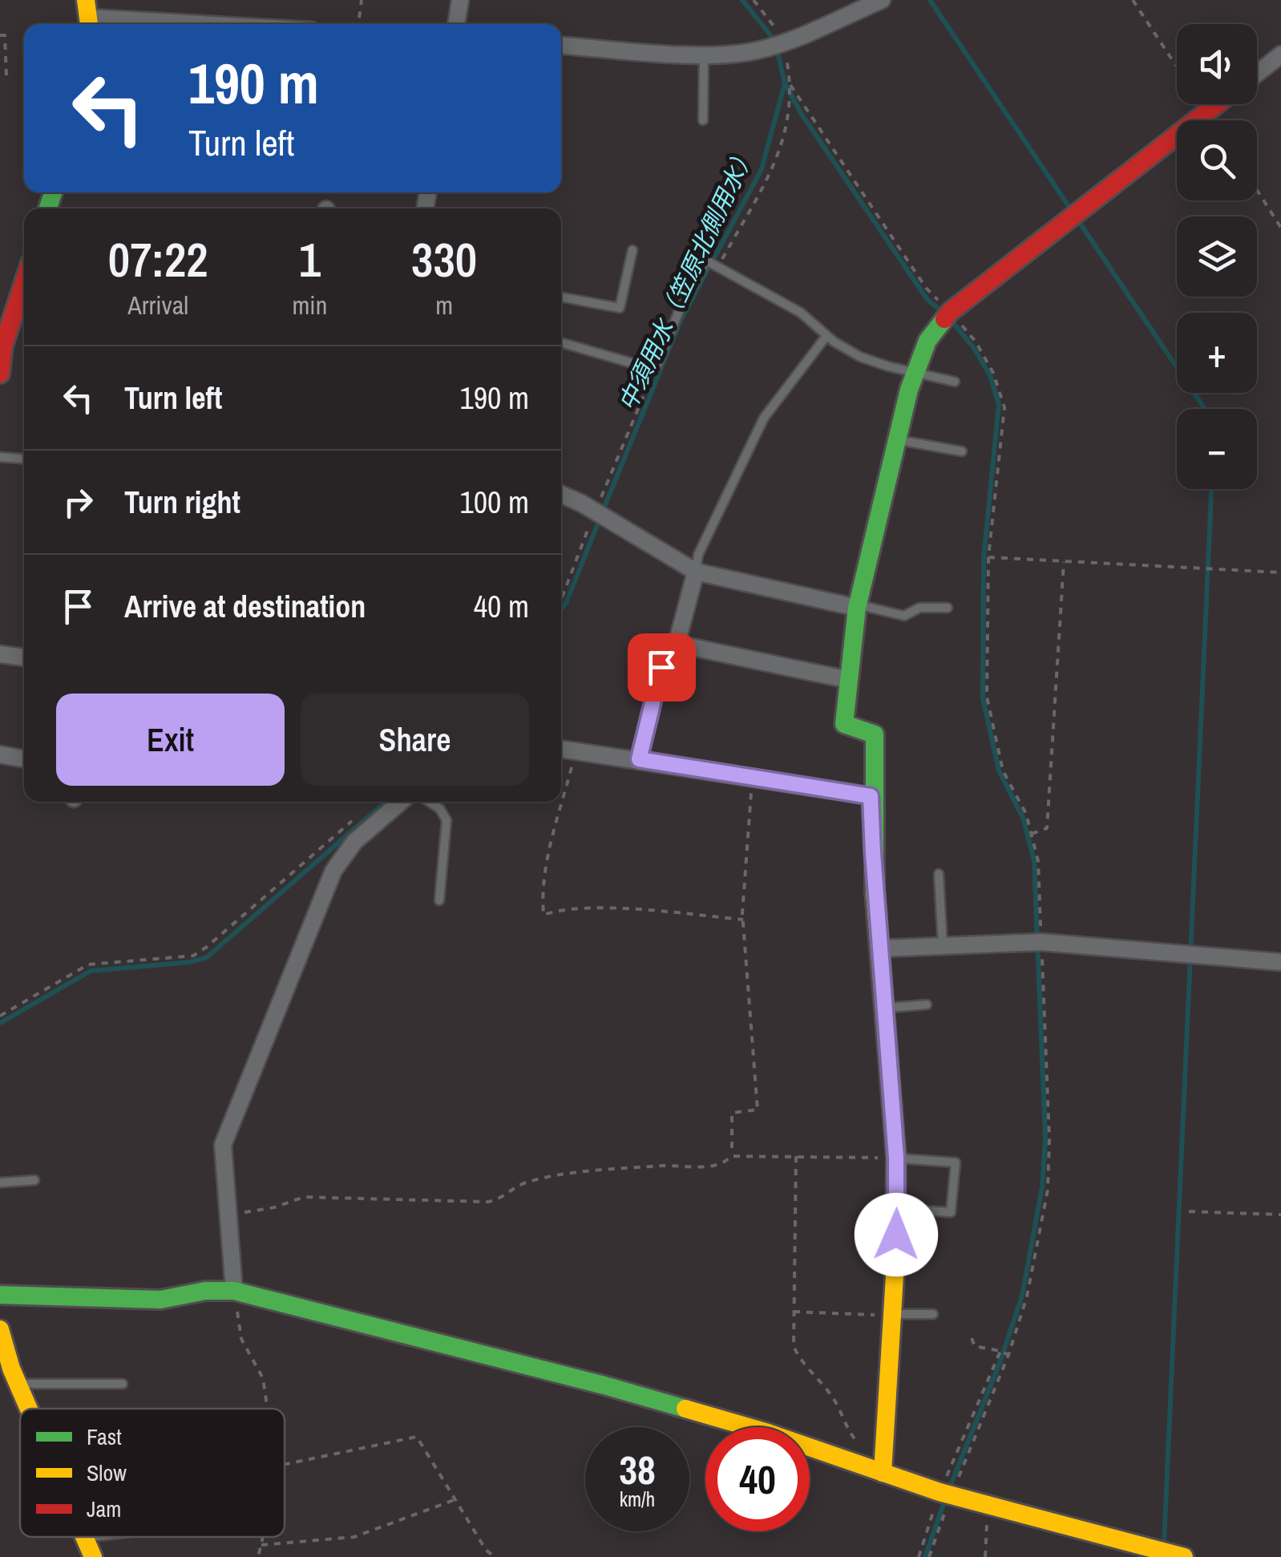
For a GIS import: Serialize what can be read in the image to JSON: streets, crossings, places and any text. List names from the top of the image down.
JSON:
{
  "water": ["中須用水（笠原北側用水）"],
  "legend": ["Fast", "Slow", "Jam"],
  "page": {
    "map_buttons": ["+", "−"],
    "turn": ["190 m", "Turn left"],
    "eta": [
      "07:22",
      "Arrival",
      "1",
      "min",
      "330",
      "m"
    ],
    "list": [
      {
        "name": "Turn left",
        "value": "190 m"
      },
      {
        "name": "Turn right",
        "value": "100 m"
      },
      {
        "name": "Arrive at destination",
        "value": "40 m"
      }
    ],
    "buttons": ["Exit", "Share"],
    "speed": "38 km/h",
    "limit": "40"
  }
}
